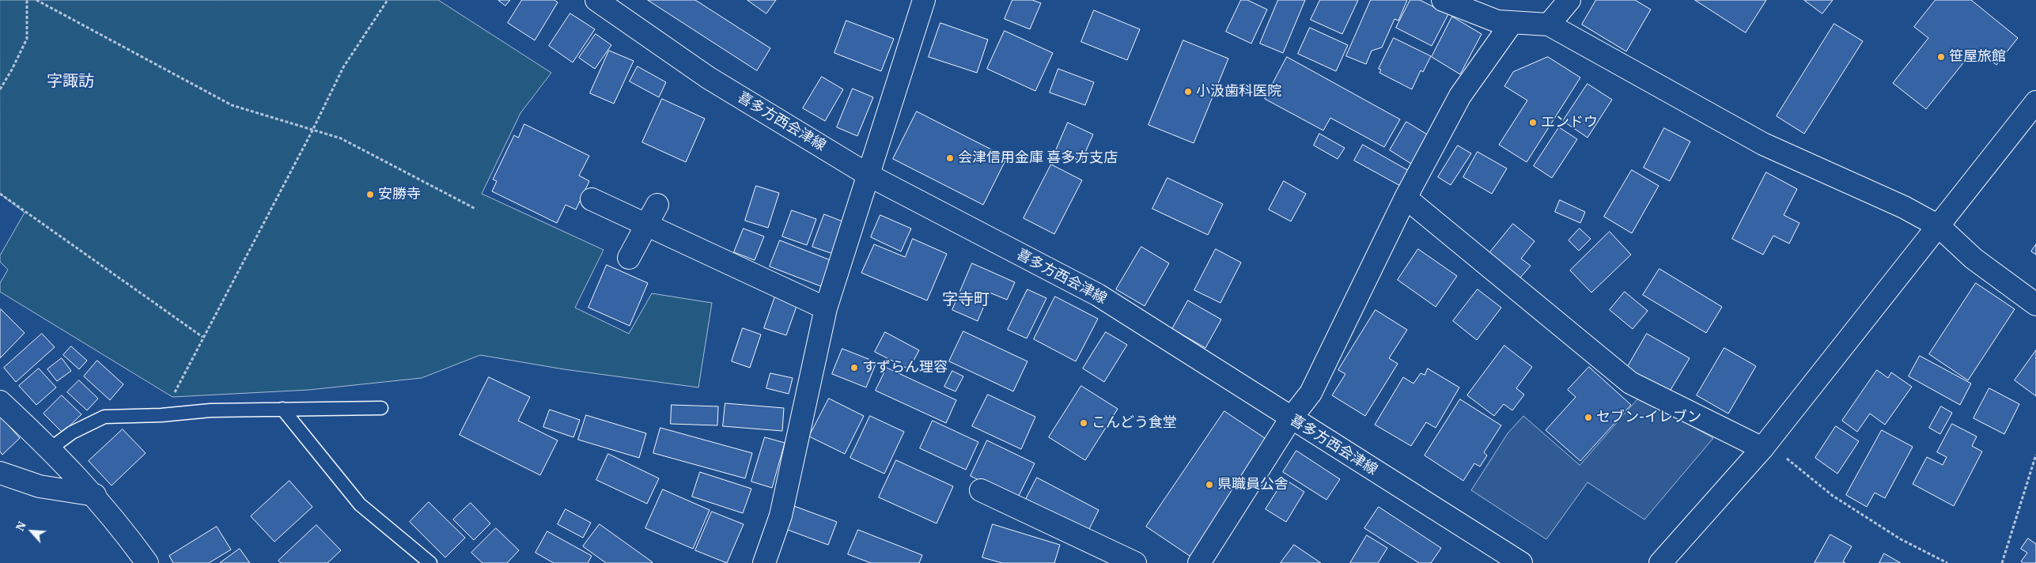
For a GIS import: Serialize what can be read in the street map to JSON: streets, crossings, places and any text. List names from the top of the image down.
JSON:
{
  "streets": {
    "street": ["喜多方西会津線"]
  },
  "districts": ["字諏訪", "字寺町"],
  "places": [
    "笹屋旅館",
    "小汲歯科医院",
    "エンドウ",
    "会津信用金庫 喜多方支店",
    "安勝寺",
    "すずらん理容",
    "セブン-イレブン",
    "こんどう食堂",
    "県職員公舎"
  ],
  "north": "top left"
}
